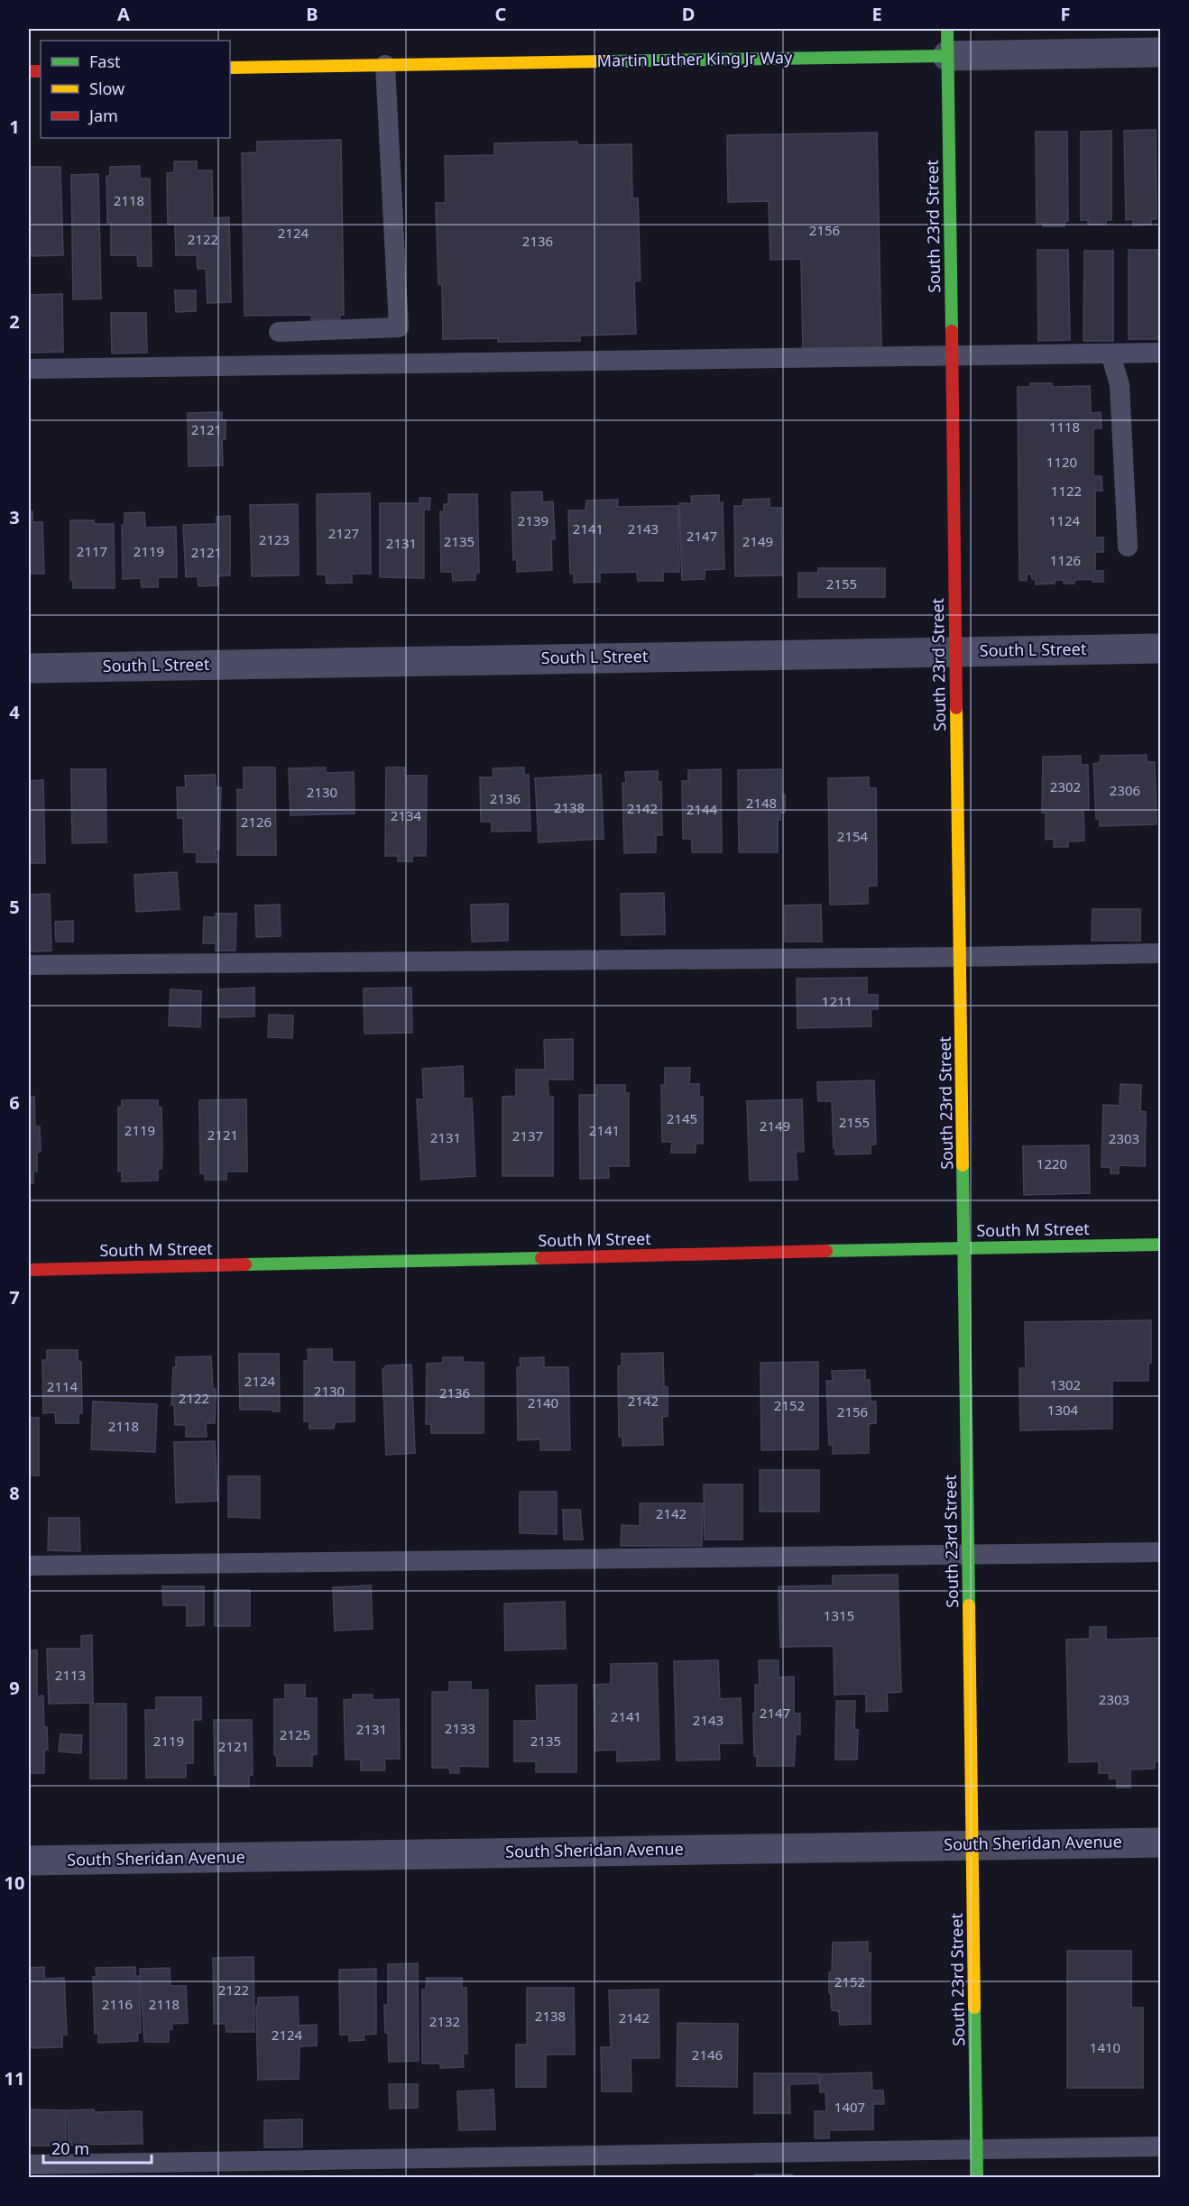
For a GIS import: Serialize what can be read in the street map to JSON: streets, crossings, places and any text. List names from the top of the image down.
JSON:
{
  "streets": {
    "street": [
      "Martin Luther King Jr Way",
      "South 23rd Street",
      "South L Street",
      "South M Street",
      "South Sheridan Avenue"
    ]
  },
  "crossings": [
    ["Martin Luther King Jr Way", "South 23rd Street"],
    ["South 23rd Street", "South L Street"],
    ["South 23rd Street", "South M Street"],
    ["South 23rd Street", "South Sheridan Avenue"]
  ],
  "house_numbers": [
    "2118",
    "2156",
    "2124",
    "2122",
    "2136",
    "1118",
    "2121",
    "1120",
    "1122",
    "2139",
    "1124",
    "2141",
    "2143",
    "2127",
    "2147",
    "2123",
    "2135",
    "2149",
    "2131",
    "2117",
    "2119",
    "2121",
    "1126",
    "2155",
    "2302",
    "2306",
    "2130",
    "2136",
    "2148",
    "2138",
    "2142",
    "2144",
    "2134",
    "2126",
    "2154",
    "1211",
    "2145",
    "2155",
    "2149",
    "2119",
    "2141",
    "2121",
    "2137",
    "2131",
    "2303",
    "1220",
    "2124",
    "1302",
    "2114",
    "2130",
    "2136",
    "2122",
    "2142",
    "2140",
    "2152",
    "1304",
    "2156",
    "2118",
    "2142",
    "1315",
    "2113",
    "2303",
    "2147",
    "2141",
    "2143",
    "2133",
    "2131",
    "2125",
    "2119",
    "2135",
    "2121",
    "2152",
    "2122",
    "2116",
    "2118",
    "2138",
    "2142",
    "2132",
    "2124",
    "1410",
    "2146",
    "1407"
  ],
  "legend": ["Fast", "Slow", "Jam"],
  "scale_bar": "20 m",
  "grid": {
    "columns": [
      "A",
      "B",
      "C",
      "D",
      "E",
      "F"
    ],
    "rows": [
      "1",
      "2",
      "3",
      "4",
      "5",
      "6",
      "7",
      "8",
      "9",
      "10",
      "11"
    ]
  }
}
